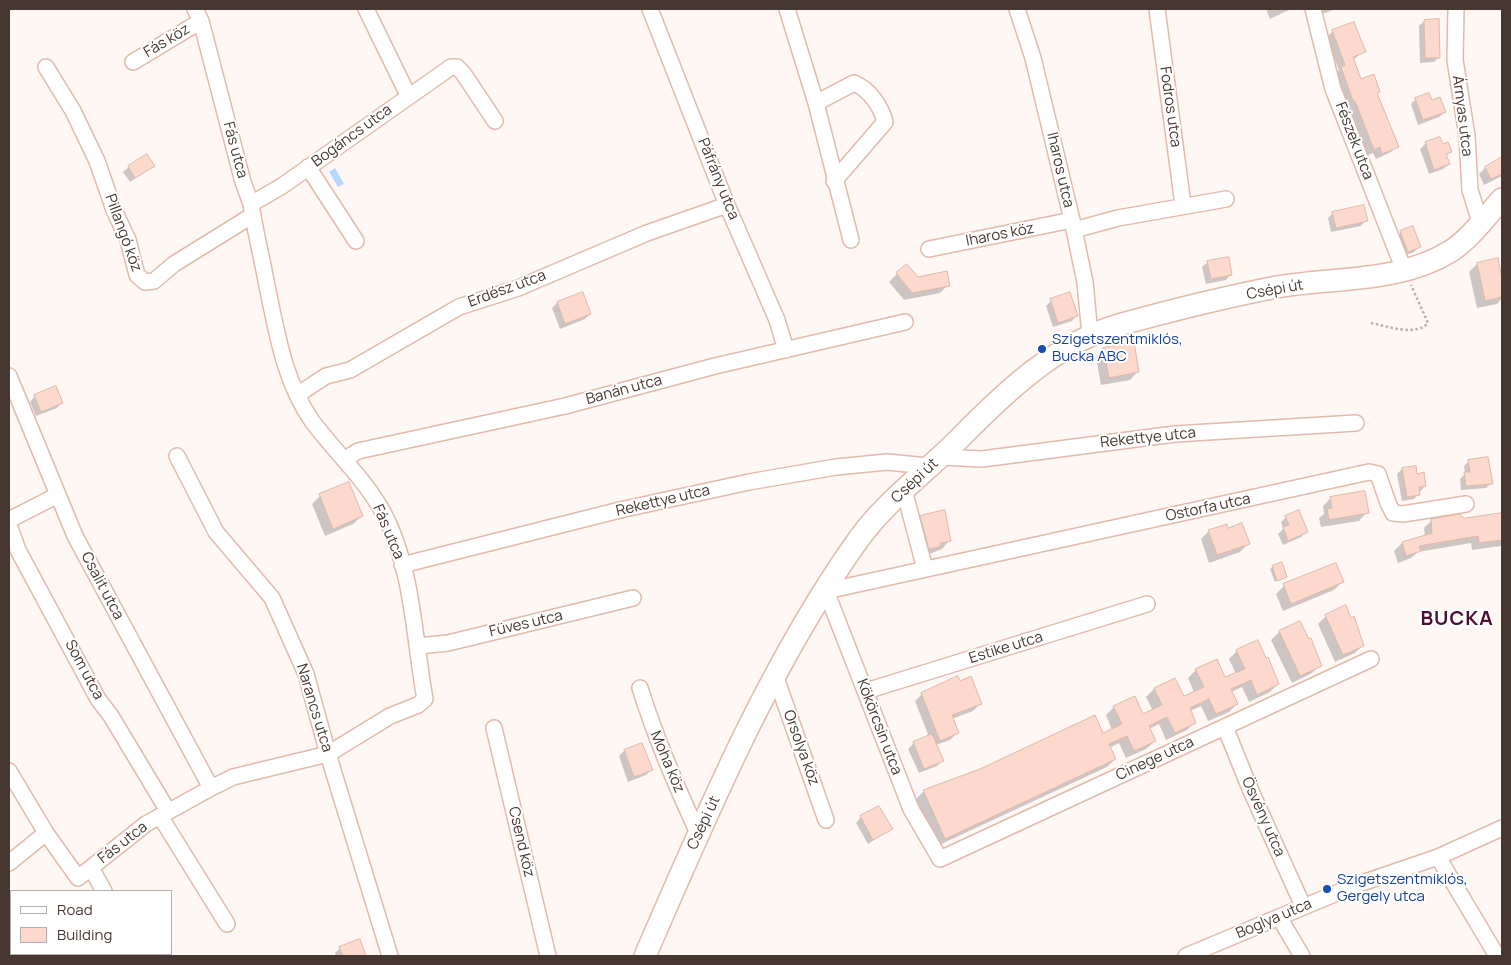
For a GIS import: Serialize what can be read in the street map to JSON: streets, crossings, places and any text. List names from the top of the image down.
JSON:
{
  "streets": {
    "street": [
      "Fás köz",
      "Fodros utca",
      "Árnyas utca",
      "Bogáncs utca",
      "Fészek utca",
      "Fás utca",
      "Iharos utca",
      "Páfrány utca",
      "Pillangó köz",
      "Iharos köz",
      "Erdész utca",
      "Csépi út",
      "Banán utca",
      "Rekettye utca",
      "Ostorfa utca",
      "Csalit utca",
      "Füves utca",
      "Estike utca",
      "Som utca",
      "Narancs utca",
      "Kökörcsin utca",
      "Orsolya köz",
      "Cinege utca",
      "Moha köz",
      "Ösvény utca",
      "Csend köz",
      "Boglya utca"
    ]
  },
  "crossings": [
    ["Fás köz", "Fás utca"],
    ["Árnyas utca", "Csépi út"],
    ["Bogáncs utca", "Fás utca"],
    ["Bogáncs utca", "Pillangó köz"],
    ["Fészek utca", "Csépi út"],
    ["Fás utca", "Pillangó köz"],
    ["Fás utca", "Erdész utca"],
    ["Fás utca", "Banán utca"],
    ["Fás utca", "Rekettye utca"],
    ["Fás utca", "Csalit utca"],
    ["Fás utca", "Füves utca"],
    ["Fás utca", "Som utca"],
    ["Fás utca", "Narancs utca"],
    ["Iharos utca", "Iharos köz"],
    ["Iharos utca", "Csépi út"],
    ["Páfrány utca", "Erdész utca"],
    ["Páfrány utca", "Banán utca"],
    ["Csépi út", "Rekettye utca"],
    ["Csépi út", "Ostorfa utca"],
    ["Csépi út", "Kökörcsin utca"],
    ["Csépi út", "Orsolya köz"],
    ["Csépi út", "Moha köz"],
    ["Ostorfa utca", "Kökörcsin utca"],
    ["Estike utca", "Kökörcsin utca"],
    ["Kökörcsin utca", "Cinege utca"],
    ["Cinege utca", "Ösvény utca"],
    ["Ösvény utca", "Boglya utca"]
  ],
  "districts": ["BUCKA"],
  "places": ["Szigetszentmiklós, Bucka ABC", "Szigetszentmiklós, Gergely utca"],
  "legend": ["Road", "Building"]
}
